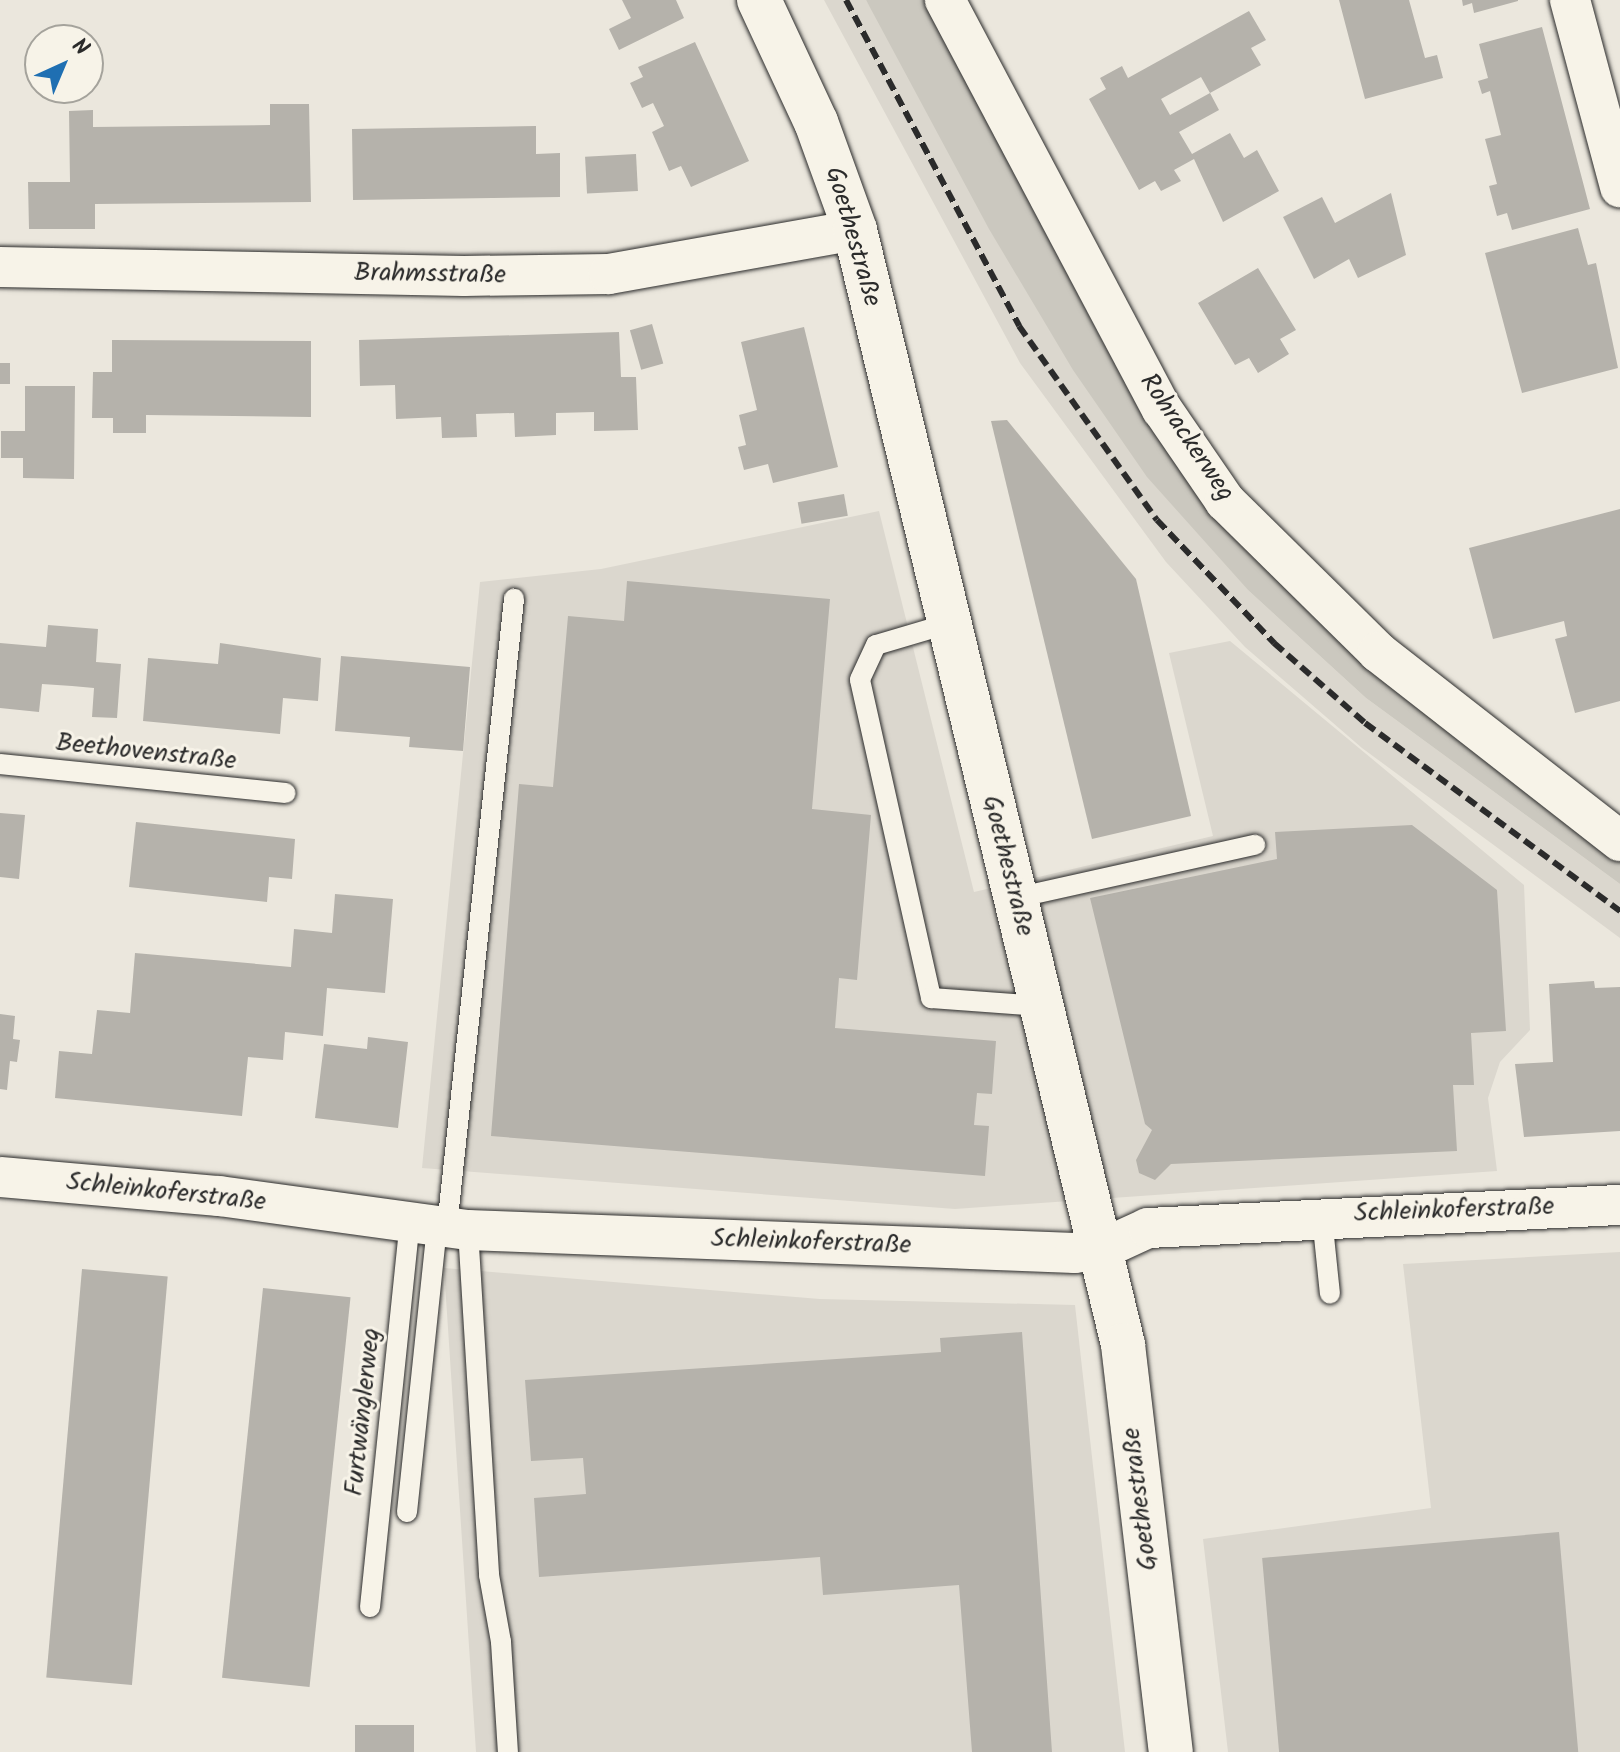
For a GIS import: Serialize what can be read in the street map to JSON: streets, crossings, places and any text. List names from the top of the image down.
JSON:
{
  "streets": {
    "street": [
      "Goethestraße",
      "Brahmsstraße",
      "Rohrackerweg",
      "Schleinkoferstraße"
    ],
    "lane": ["Beethovenstraße", "Furtwänglerweg"]
  },
  "crossings": [
    ["Goethestraße", "Brahmsstraße"],
    ["Goethestraße", "Schleinkoferstraße"],
    ["Schleinkoferstraße", "Furtwänglerweg"]
  ],
  "north": "top right"
}
